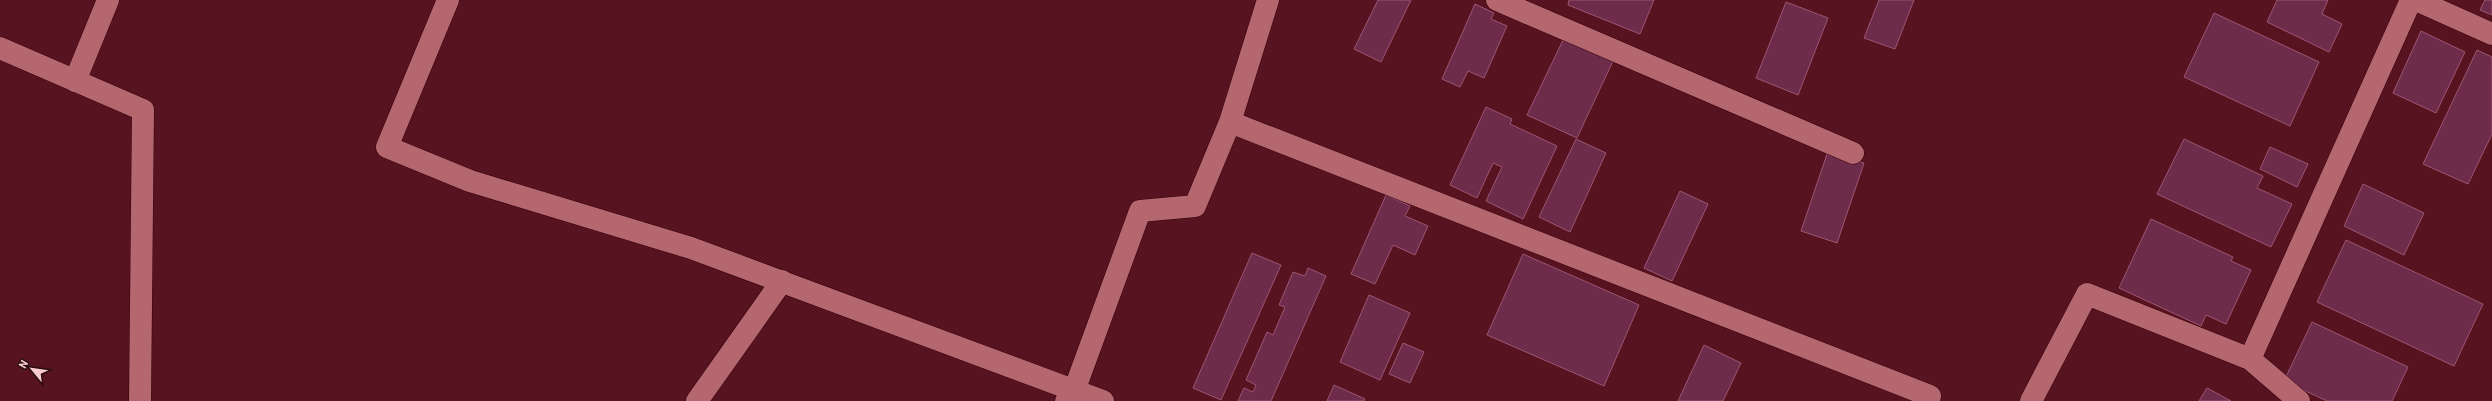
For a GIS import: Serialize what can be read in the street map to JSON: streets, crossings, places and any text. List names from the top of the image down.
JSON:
{
  "north": "top left"
}
